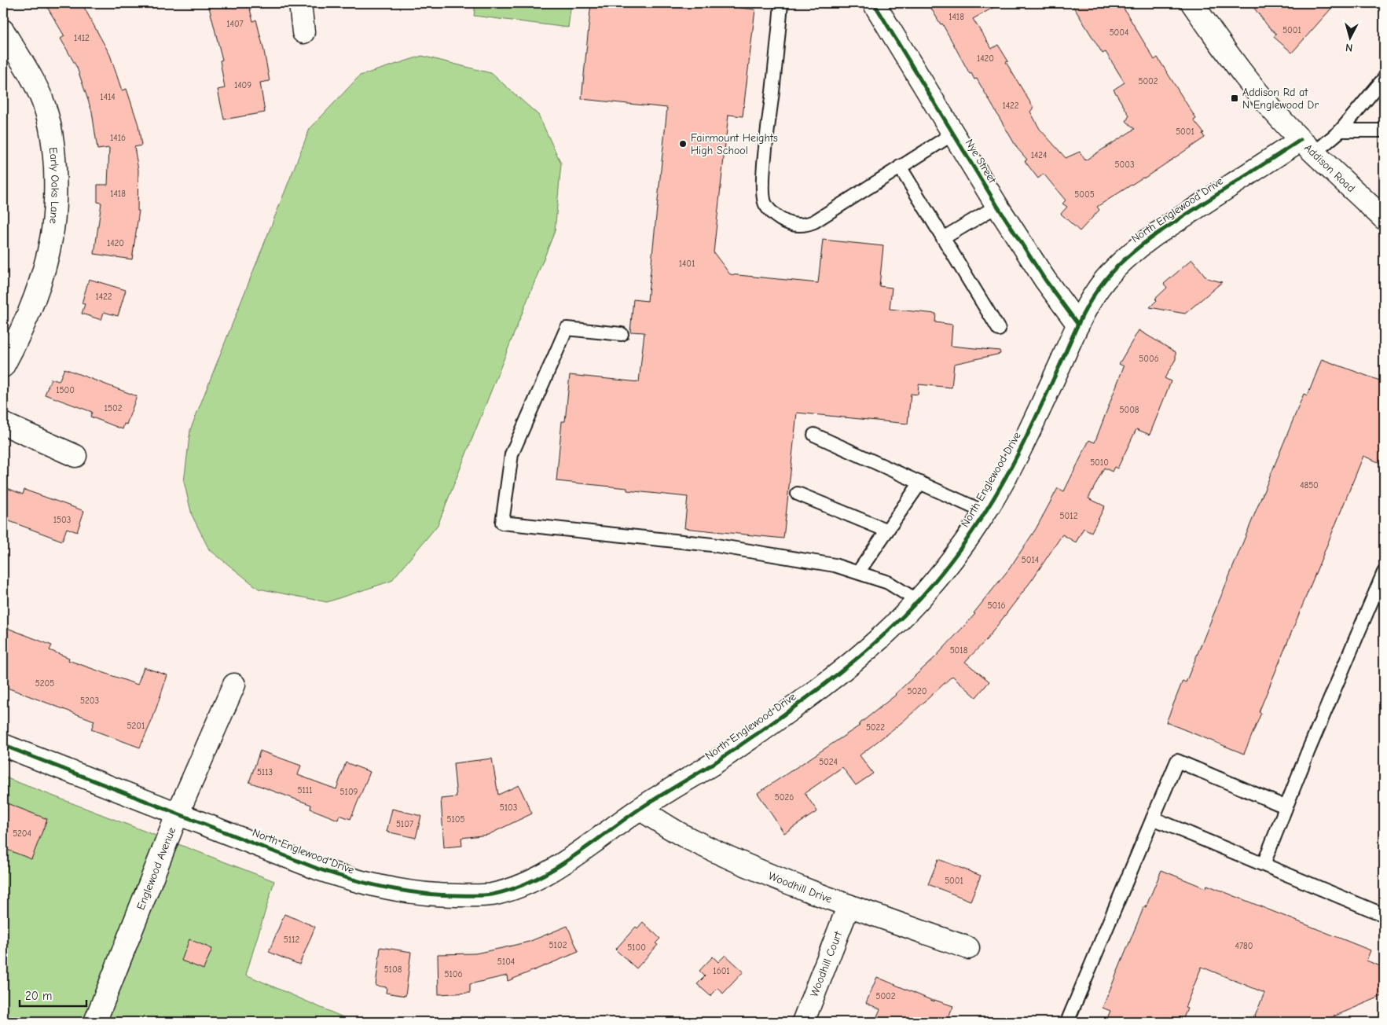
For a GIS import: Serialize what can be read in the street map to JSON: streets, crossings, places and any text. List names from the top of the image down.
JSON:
{
  "streets": {
    "street": [
      "Nye Street",
      "Addison Road",
      "Early Oaks Lane",
      "North Englewood Drive",
      "Englewood Avenue",
      "Woodhill Drive",
      "Woodhill Court"
    ]
  },
  "crossings": [
    ["Nye Street", "North Englewood Drive"],
    ["Addison Road", "North Englewood Drive"],
    ["North Englewood Drive", "Englewood Avenue"],
    ["North Englewood Drive", "Woodhill Drive"],
    ["Woodhill Drive", "Woodhill Court"]
  ],
  "places": {
    "transit": ["Addison Rd at N Englewood Dr"],
    "other": ["Fairmount Heights High School"]
  },
  "house_numbers": [
    "1418",
    "1407",
    "5001",
    "5004",
    "1412",
    "1420",
    "5002",
    "1409",
    "1414",
    "1422",
    "5001",
    "1416",
    "1424",
    "5003",
    "1418",
    "5005",
    "1420",
    "1401",
    "1422",
    "5006",
    "1500",
    "1502",
    "5008",
    "5010",
    "4850",
    "5012",
    "1503",
    "5014",
    "5016",
    "5018",
    "5205",
    "5020",
    "5203",
    "5201",
    "5022",
    "5024",
    "5113",
    "5111",
    "5109",
    "5026",
    "5103",
    "5105",
    "5107",
    "5204",
    "5001",
    "5112",
    "5102",
    "4780",
    "5100",
    "5104",
    "5108",
    "1601",
    "5106",
    "5002"
  ],
  "scale_bar": "20 m",
  "north": "bottom"
}
